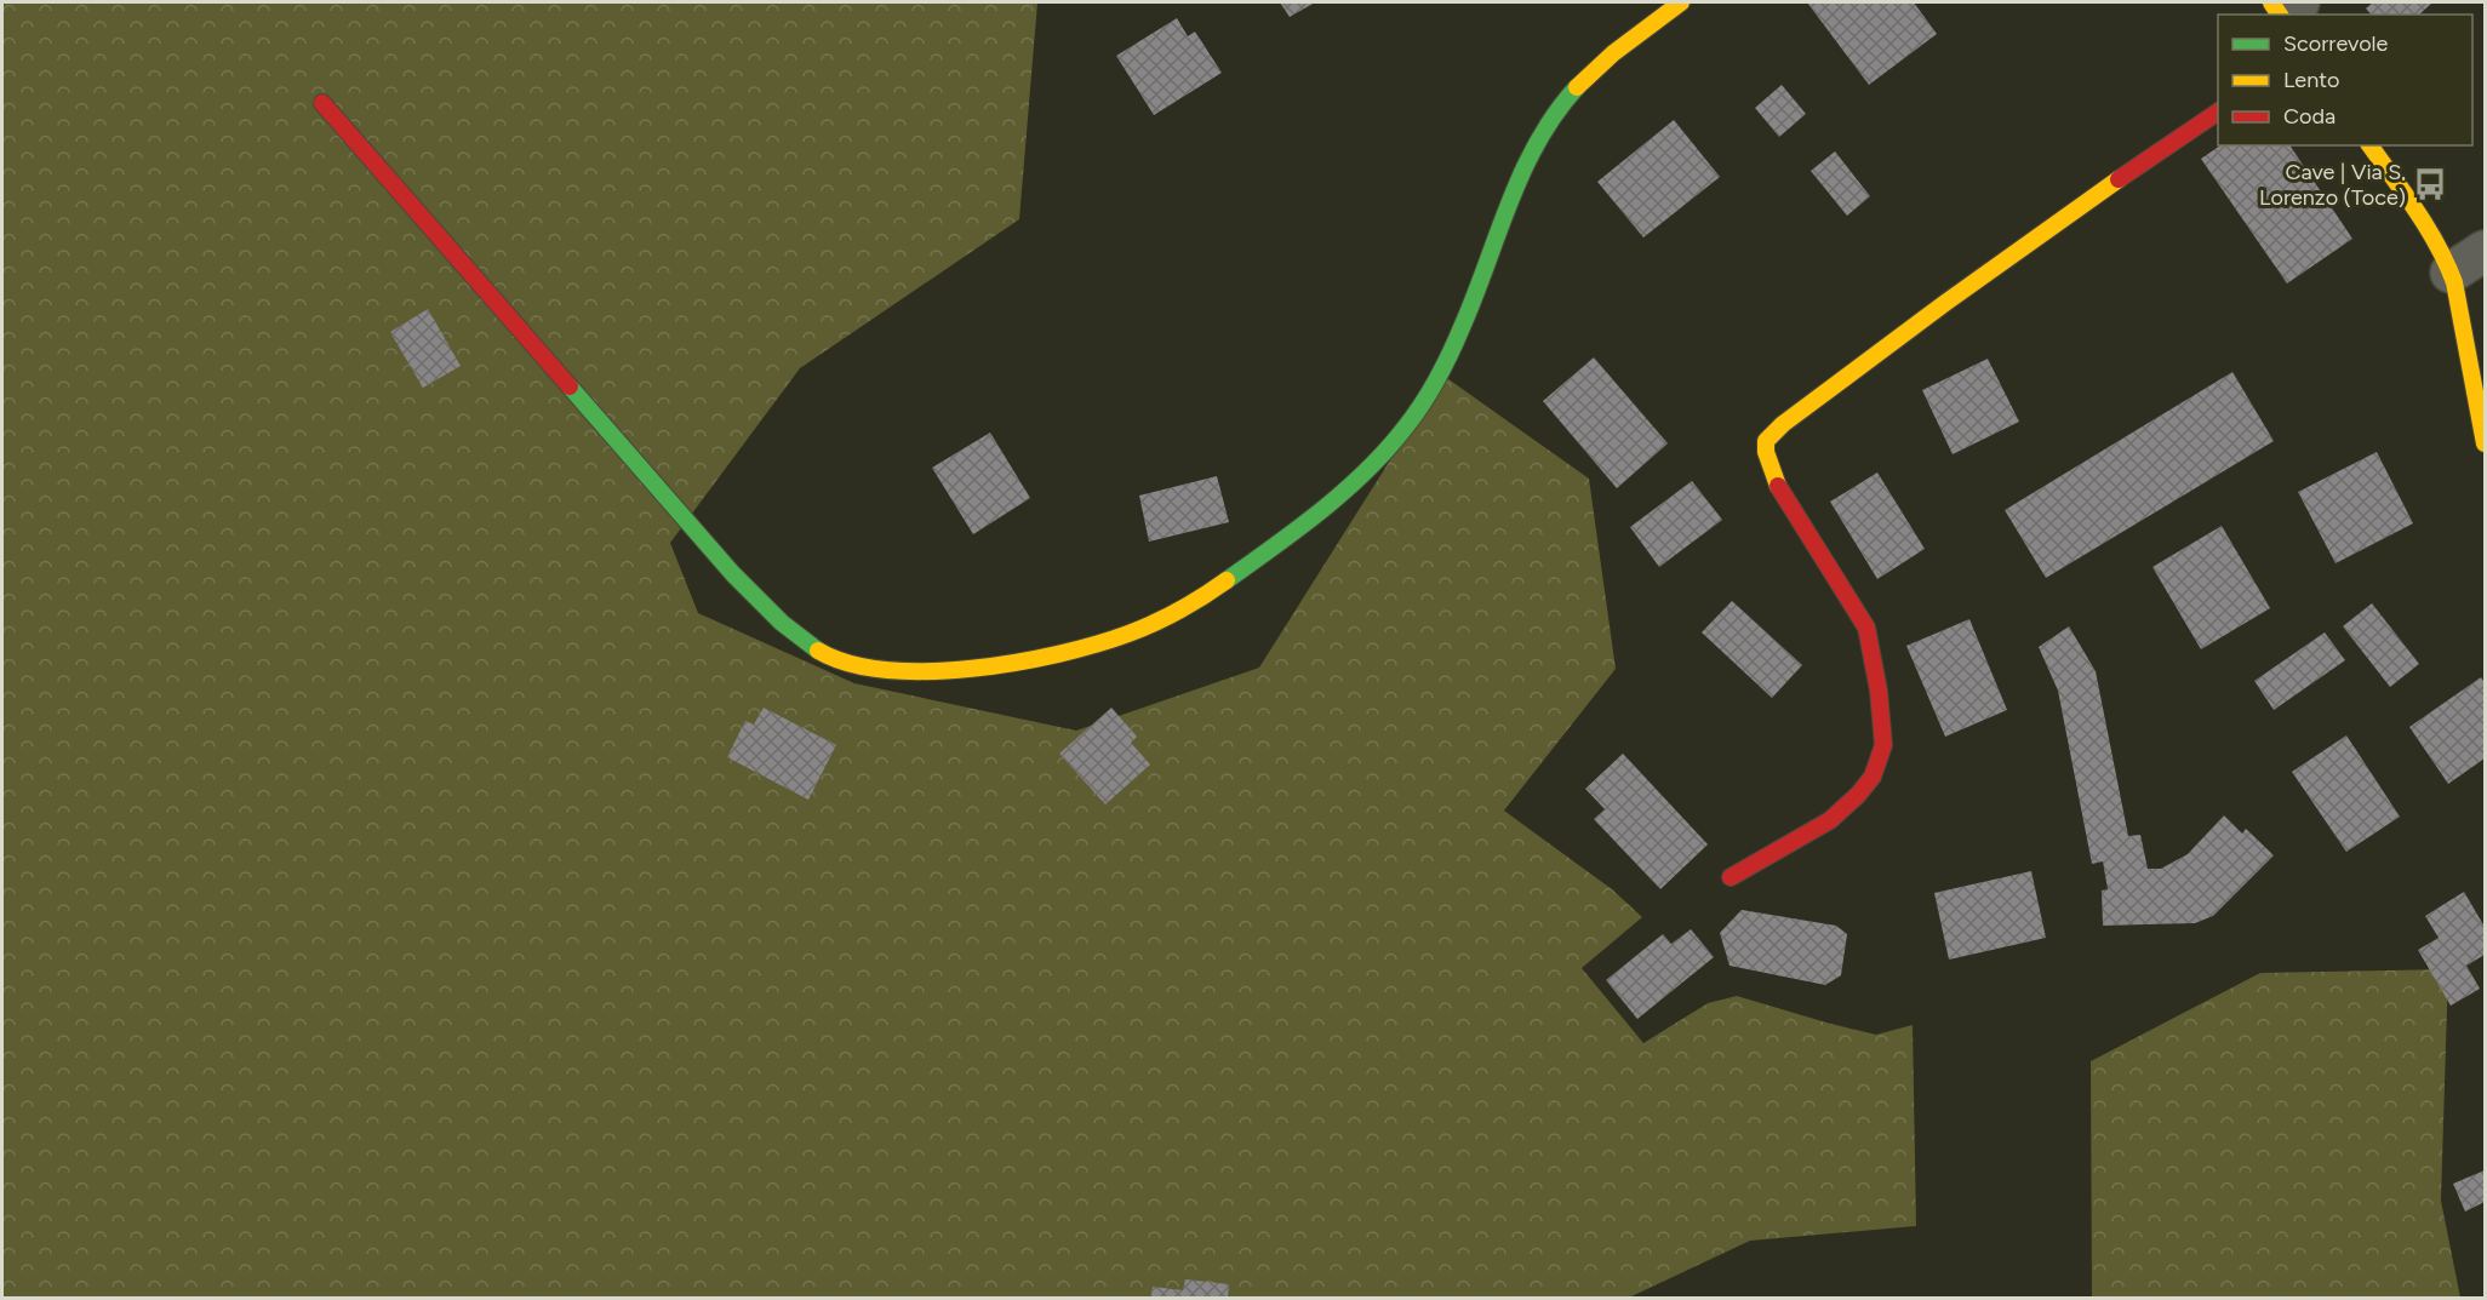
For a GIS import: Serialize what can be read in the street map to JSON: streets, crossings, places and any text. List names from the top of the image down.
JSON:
{
  "places": {
    "bus stop": ["Cave | Via S. Lorenzo (Toce)"]
  },
  "legend": ["Scorrevole", "Lento", "Coda"]
}
